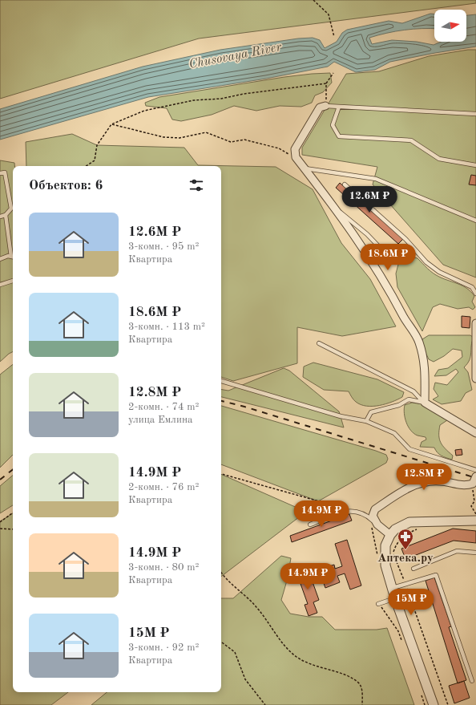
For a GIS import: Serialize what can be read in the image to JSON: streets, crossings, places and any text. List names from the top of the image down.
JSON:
{
  "water": ["Chusovaya River"],
  "places": {
    "pharmacy": ["Аптека.ру"]
  },
  "north": "right",
  "page": {
    "heading": "Объектов: 6",
    "price": [
      "12.6M ₽",
      "18.6M ₽",
      "12.8M ₽",
      "14.9M ₽",
      "14.9M ₽",
      "15M ₽"
    ],
    "list": [
      {
        "name": "12.6M ₽",
        "note": "3-комн. · 95 m² · Квартира"
      },
      {
        "name": "18.6M ₽",
        "note": "3-комн. · 113 m² · Квартира"
      },
      {
        "name": "12.8M ₽",
        "note": "2-комн. · 74 m² · улица Емлина"
      },
      {
        "name": "14.9M ₽",
        "note": "2-комн. · 76 m² · Квартира"
      },
      {
        "name": "14.9M ₽",
        "note": "3-комн. · 80 m² · Квартира"
      },
      {
        "name": "15M ₽",
        "note": "3-комн. · 92 m² · Квартира"
      }
    ]
  }
}
